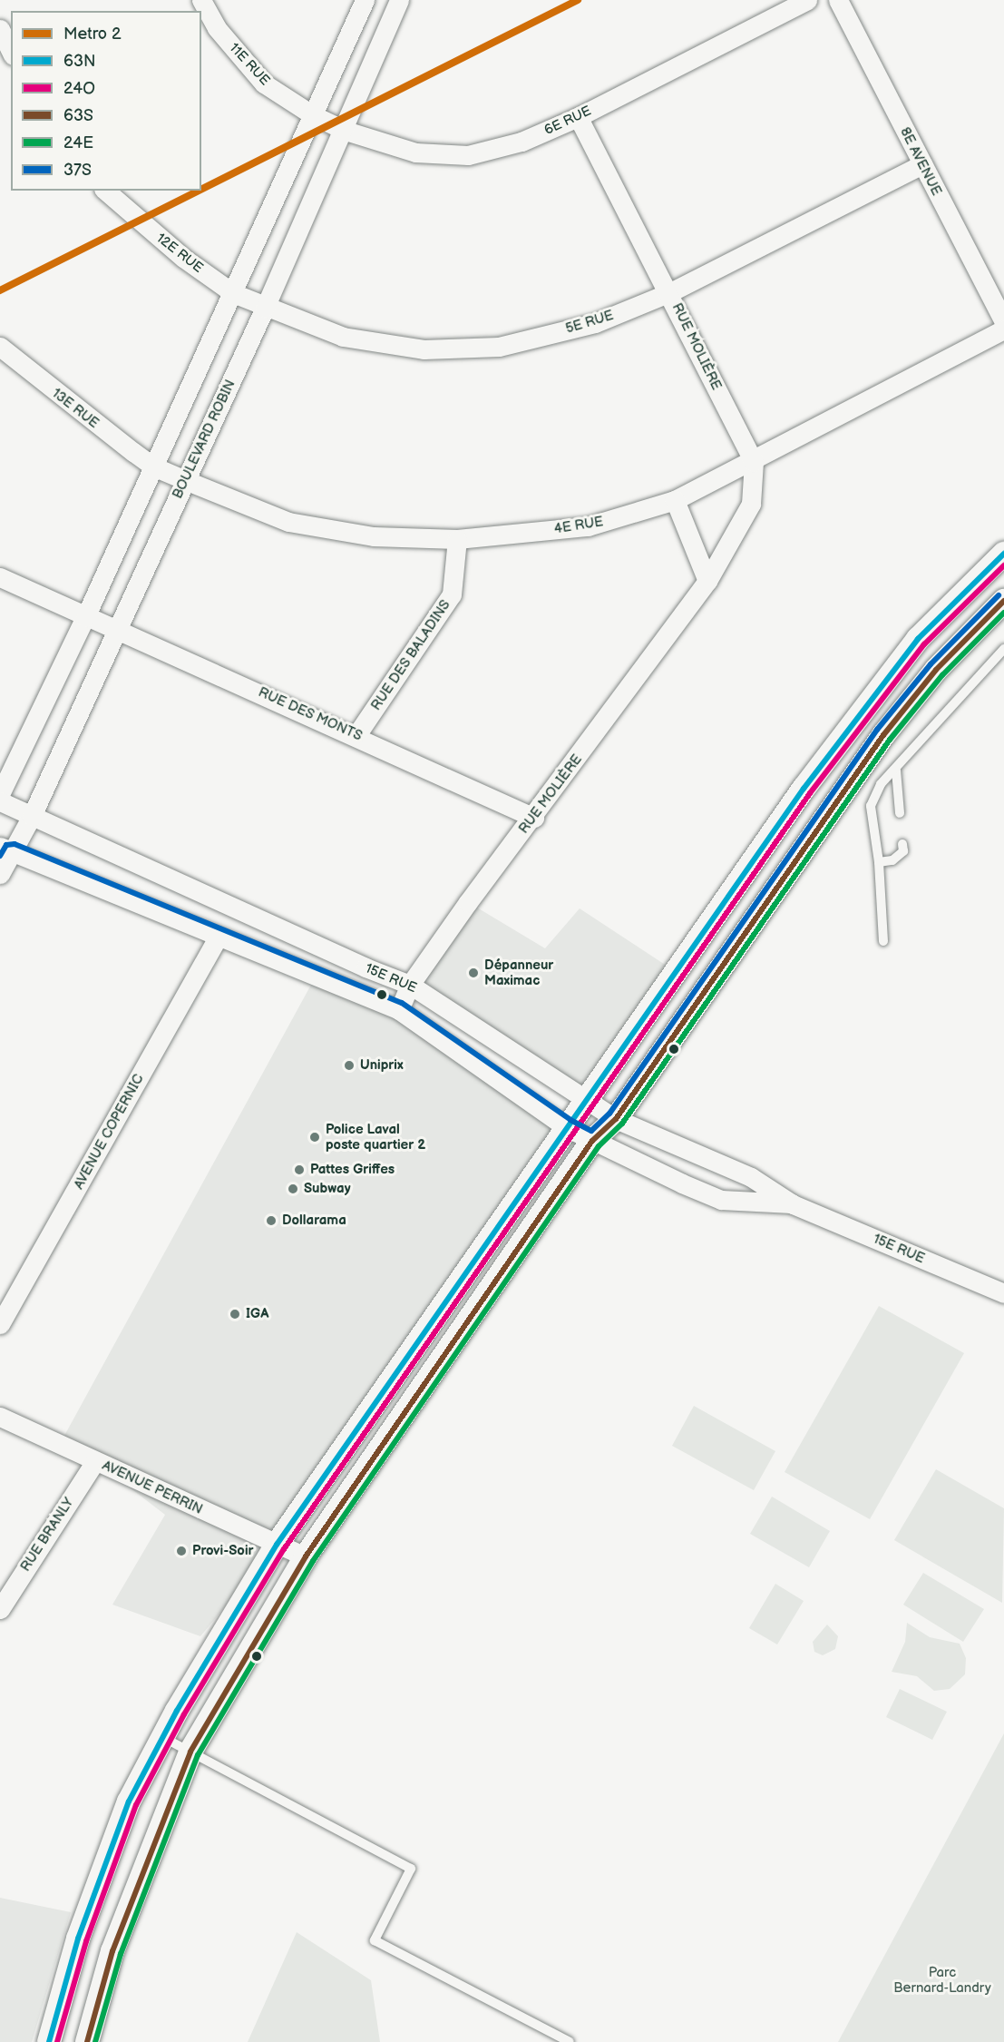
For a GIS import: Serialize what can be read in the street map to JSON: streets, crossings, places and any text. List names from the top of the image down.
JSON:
{
  "streets": {
    "street": [
      "11E RUE",
      "6E RUE",
      "8E AVENUE",
      "12E RUE",
      "5E RUE",
      "RUE MOLIÈRE",
      "13E RUE",
      "BOULEVARD ROBIN",
      "4E RUE",
      "RUE DES BALADINS",
      "RUE DES MONTS",
      "15E RUE",
      "AVENUE COPERNIC",
      "AVENUE PERRIN",
      "RUE BRANLY"
    ]
  },
  "crossings": [
    ["11E RUE", "6E RUE"],
    ["6E RUE", "RUE MOLIÈRE"],
    ["6E RUE", "BOULEVARD ROBIN"],
    ["8E AVENUE", "5E RUE"],
    ["12E RUE", "5E RUE"],
    ["5E RUE", "RUE MOLIÈRE"],
    ["5E RUE", "BOULEVARD ROBIN"],
    ["RUE MOLIÈRE", "4E RUE"],
    ["RUE MOLIÈRE", "RUE DES MONTS"],
    ["RUE MOLIÈRE", "15E RUE"],
    ["13E RUE", "4E RUE"],
    ["BOULEVARD ROBIN", "4E RUE"],
    ["BOULEVARD ROBIN", "RUE DES MONTS"],
    ["BOULEVARD ROBIN", "15E RUE"],
    ["4E RUE", "RUE DES BALADINS"],
    ["RUE DES BALADINS", "RUE DES MONTS"],
    ["15E RUE", "AVENUE COPERNIC"],
    ["AVENUE PERRIN", "RUE BRANLY"]
  ],
  "parks": ["Parc Bernard-Landry"],
  "places": [
    "Dépanneur Maximac",
    "Uniprix",
    "Police Laval poste quartier 2",
    "Pattes Griffes",
    "Subway",
    "Dollarama",
    "IGA",
    "Provi-Soir"
  ],
  "lines": [
    "metro line 2",
    "transit line 63N",
    "transit line 24O",
    "transit line 37S",
    "transit line 63S",
    "transit line 24E"
  ],
  "legend": [
    "Metro 2",
    "63N",
    "24O",
    "63S",
    "24E",
    "37S"
  ]
}
